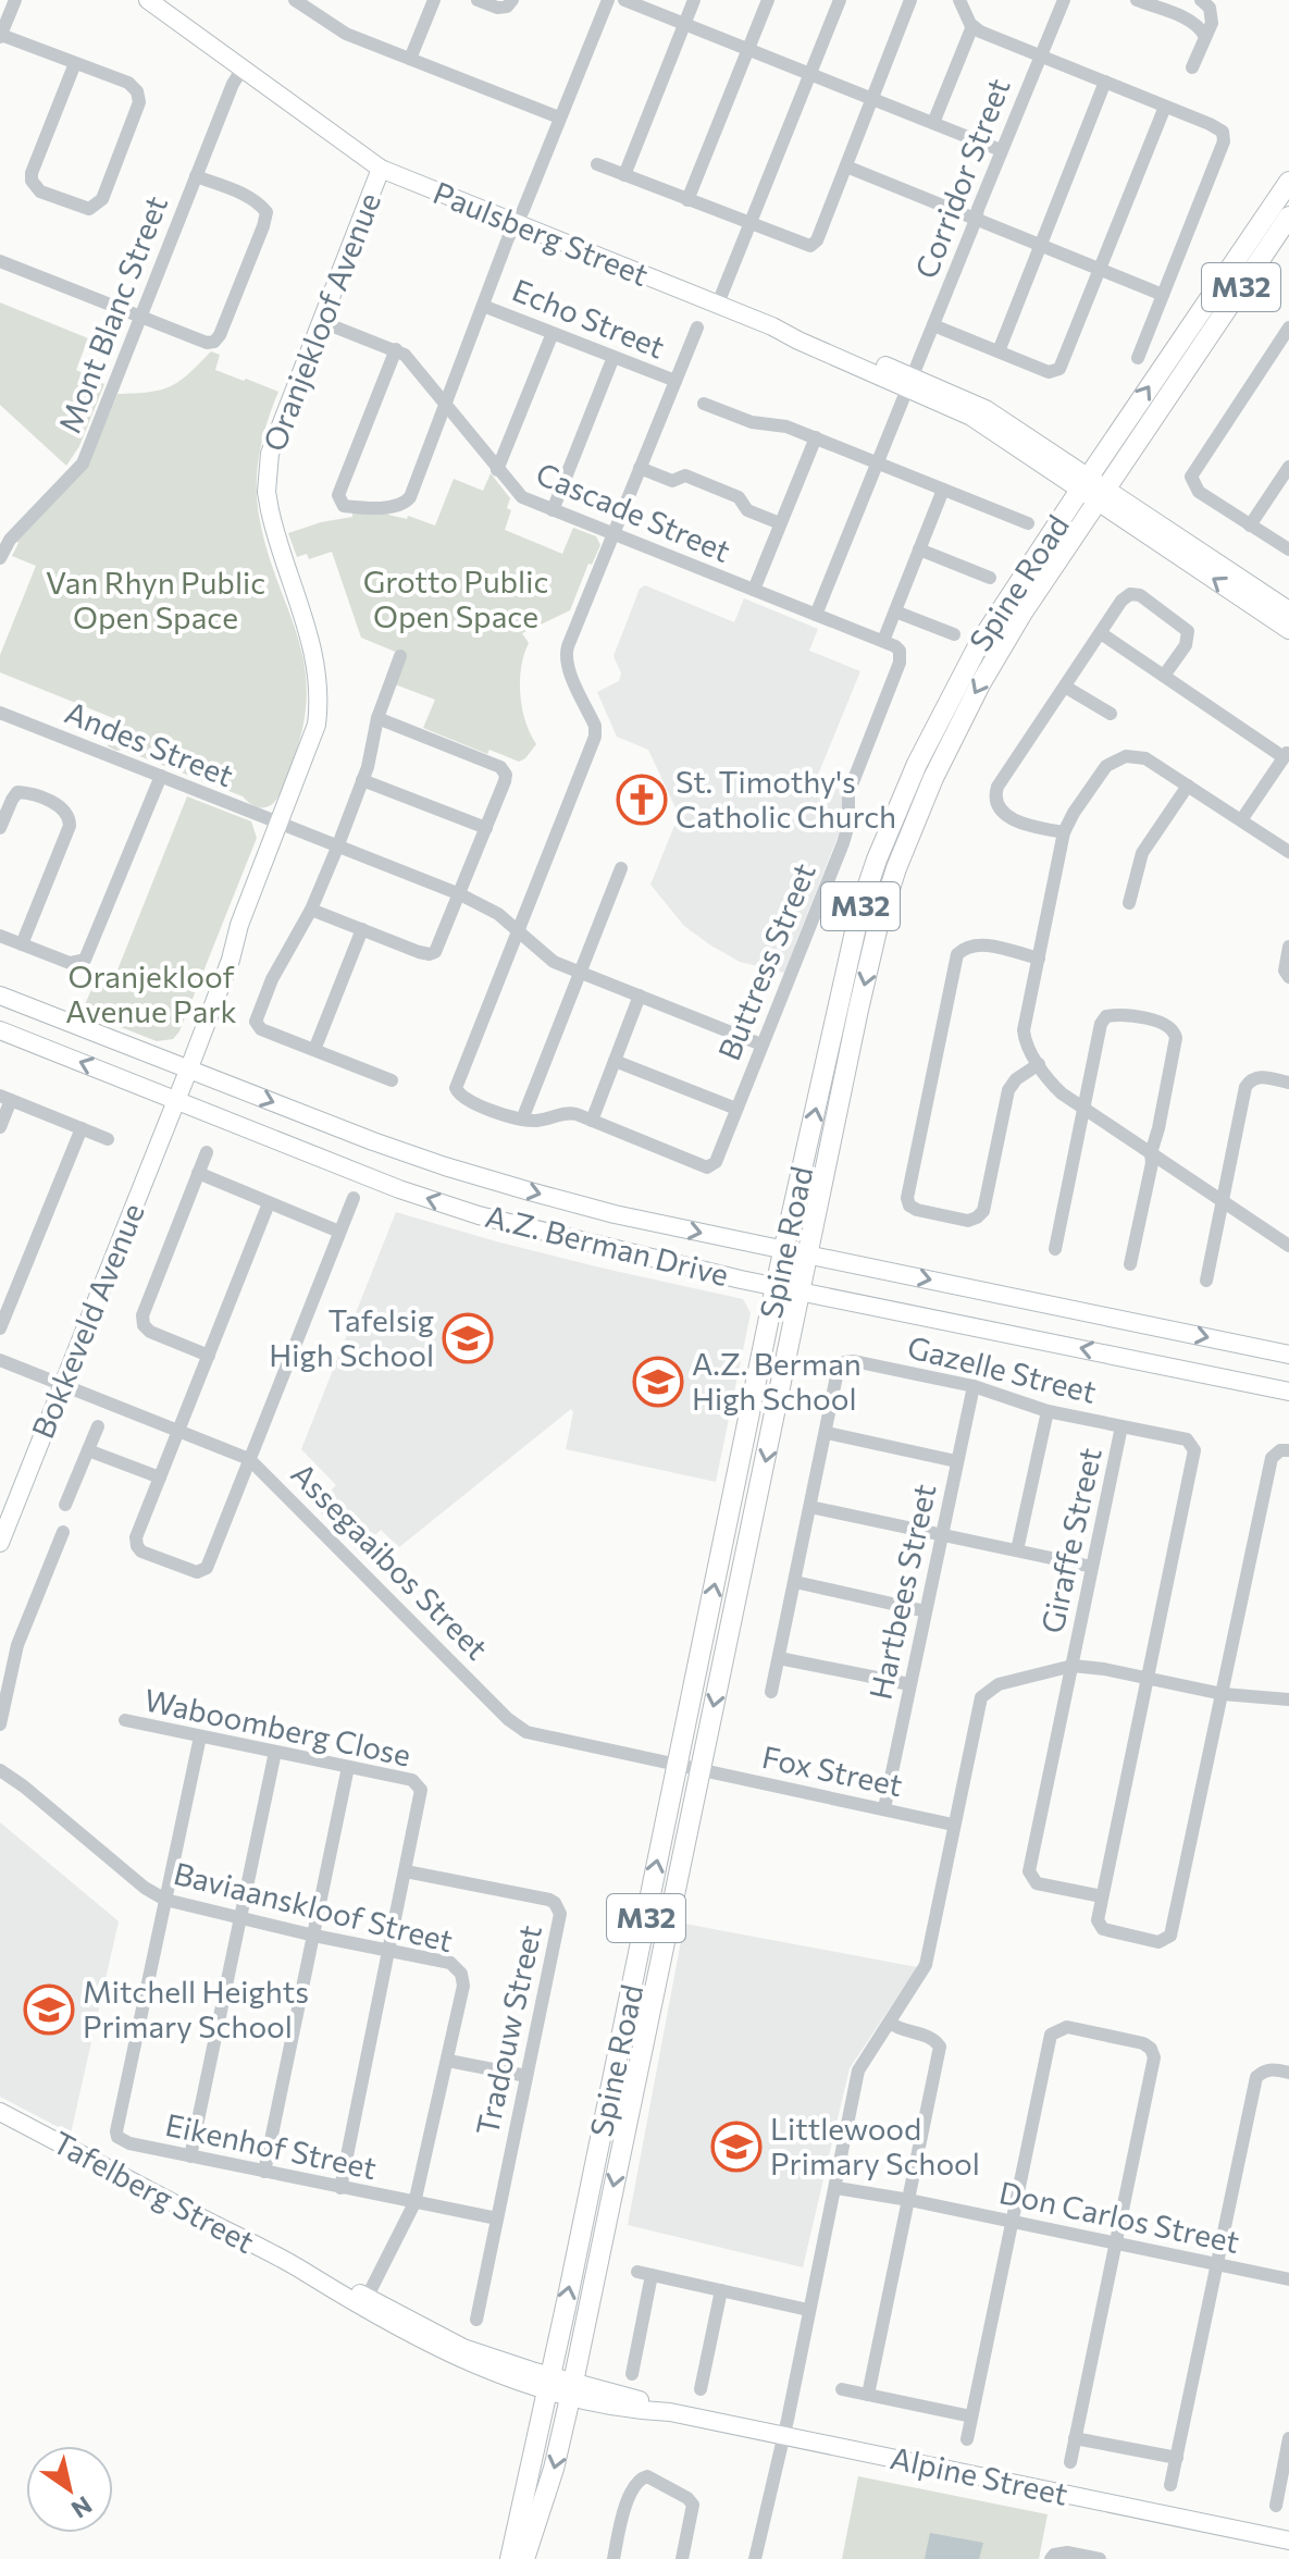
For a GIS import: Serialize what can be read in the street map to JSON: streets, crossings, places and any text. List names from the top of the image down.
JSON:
{
  "streets": {
    "main road": ["M32", "Spine Road"],
    "street": [
      "Corridor Street",
      "Paulsberg Street",
      "Mont Blanc Street",
      "Echo Street",
      "Oranjekloof Avenue",
      "Cascade Street",
      "Andes Street",
      "Buttress Street",
      "A.Z. Berman Drive",
      "Bokkeveld Avenue",
      "Gazelle Street",
      "Giraffe Street",
      "Assegaaibos Street",
      "Hartbees Street",
      "Waboomberg Close",
      "Fox Street",
      "Baviaanskloof Street",
      "Tradouw Street",
      "Eikenhof Street",
      "Tafelberg Street",
      "Don Carlos Street",
      "Alpine Street"
    ]
  },
  "crossings": [
    ["Corridor Street", "Paulsberg Street"],
    ["Corridor Street", "Cascade Street"],
    ["Paulsberg Street", "Mont Blanc Street"],
    ["Paulsberg Street", "Oranjekloof Avenue"],
    ["Paulsberg Street", "Spine Road"],
    ["Oranjekloof Avenue", "Cascade Street"],
    ["Oranjekloof Avenue", "Andes Street"],
    ["Oranjekloof Avenue", "A.Z. Berman Drive"],
    ["Oranjekloof Avenue", "Bokkeveld Avenue"],
    ["Cascade Street", "Buttress Street"],
    ["Spine Road", "A.Z. Berman Drive"],
    ["Spine Road", "Assegaaibos Street"],
    ["Spine Road", "Fox Street"],
    ["Spine Road", "Tafelberg Street"],
    ["Spine Road", "Alpine Street"],
    ["Andes Street", "Buttress Street"],
    ["A.Z. Berman Drive", "Bokkeveld Avenue"],
    ["Bokkeveld Avenue", "Assegaaibos Street"],
    ["Gazelle Street", "Giraffe Street"],
    ["Gazelle Street", "Hartbees Street"],
    ["Assegaaibos Street", "Fox Street"],
    ["Hartbees Street", "Fox Street"],
    ["Waboomberg Close", "Tradouw Street"],
    ["Baviaanskloof Street", "Eikenhof Street"],
    ["Baviaanskloof Street", "Tafelberg Street"],
    ["Tradouw Street", "Eikenhof Street"],
    ["Tafelberg Street", "Alpine Street"]
  ],
  "parks": ["Grotto Public Open Space", "Van Rhyn Public Open Space", "Oranjekloof Avenue Park"],
  "places": {
    "church": ["St. Timothy's Catholic Church"],
    "school or university": [
      "Tafelsig High School",
      "A.Z. Berman High School",
      "Mitchell Heights Primary School",
      "Littlewood Primary School"
    ]
  },
  "north": "bottom right"
}
